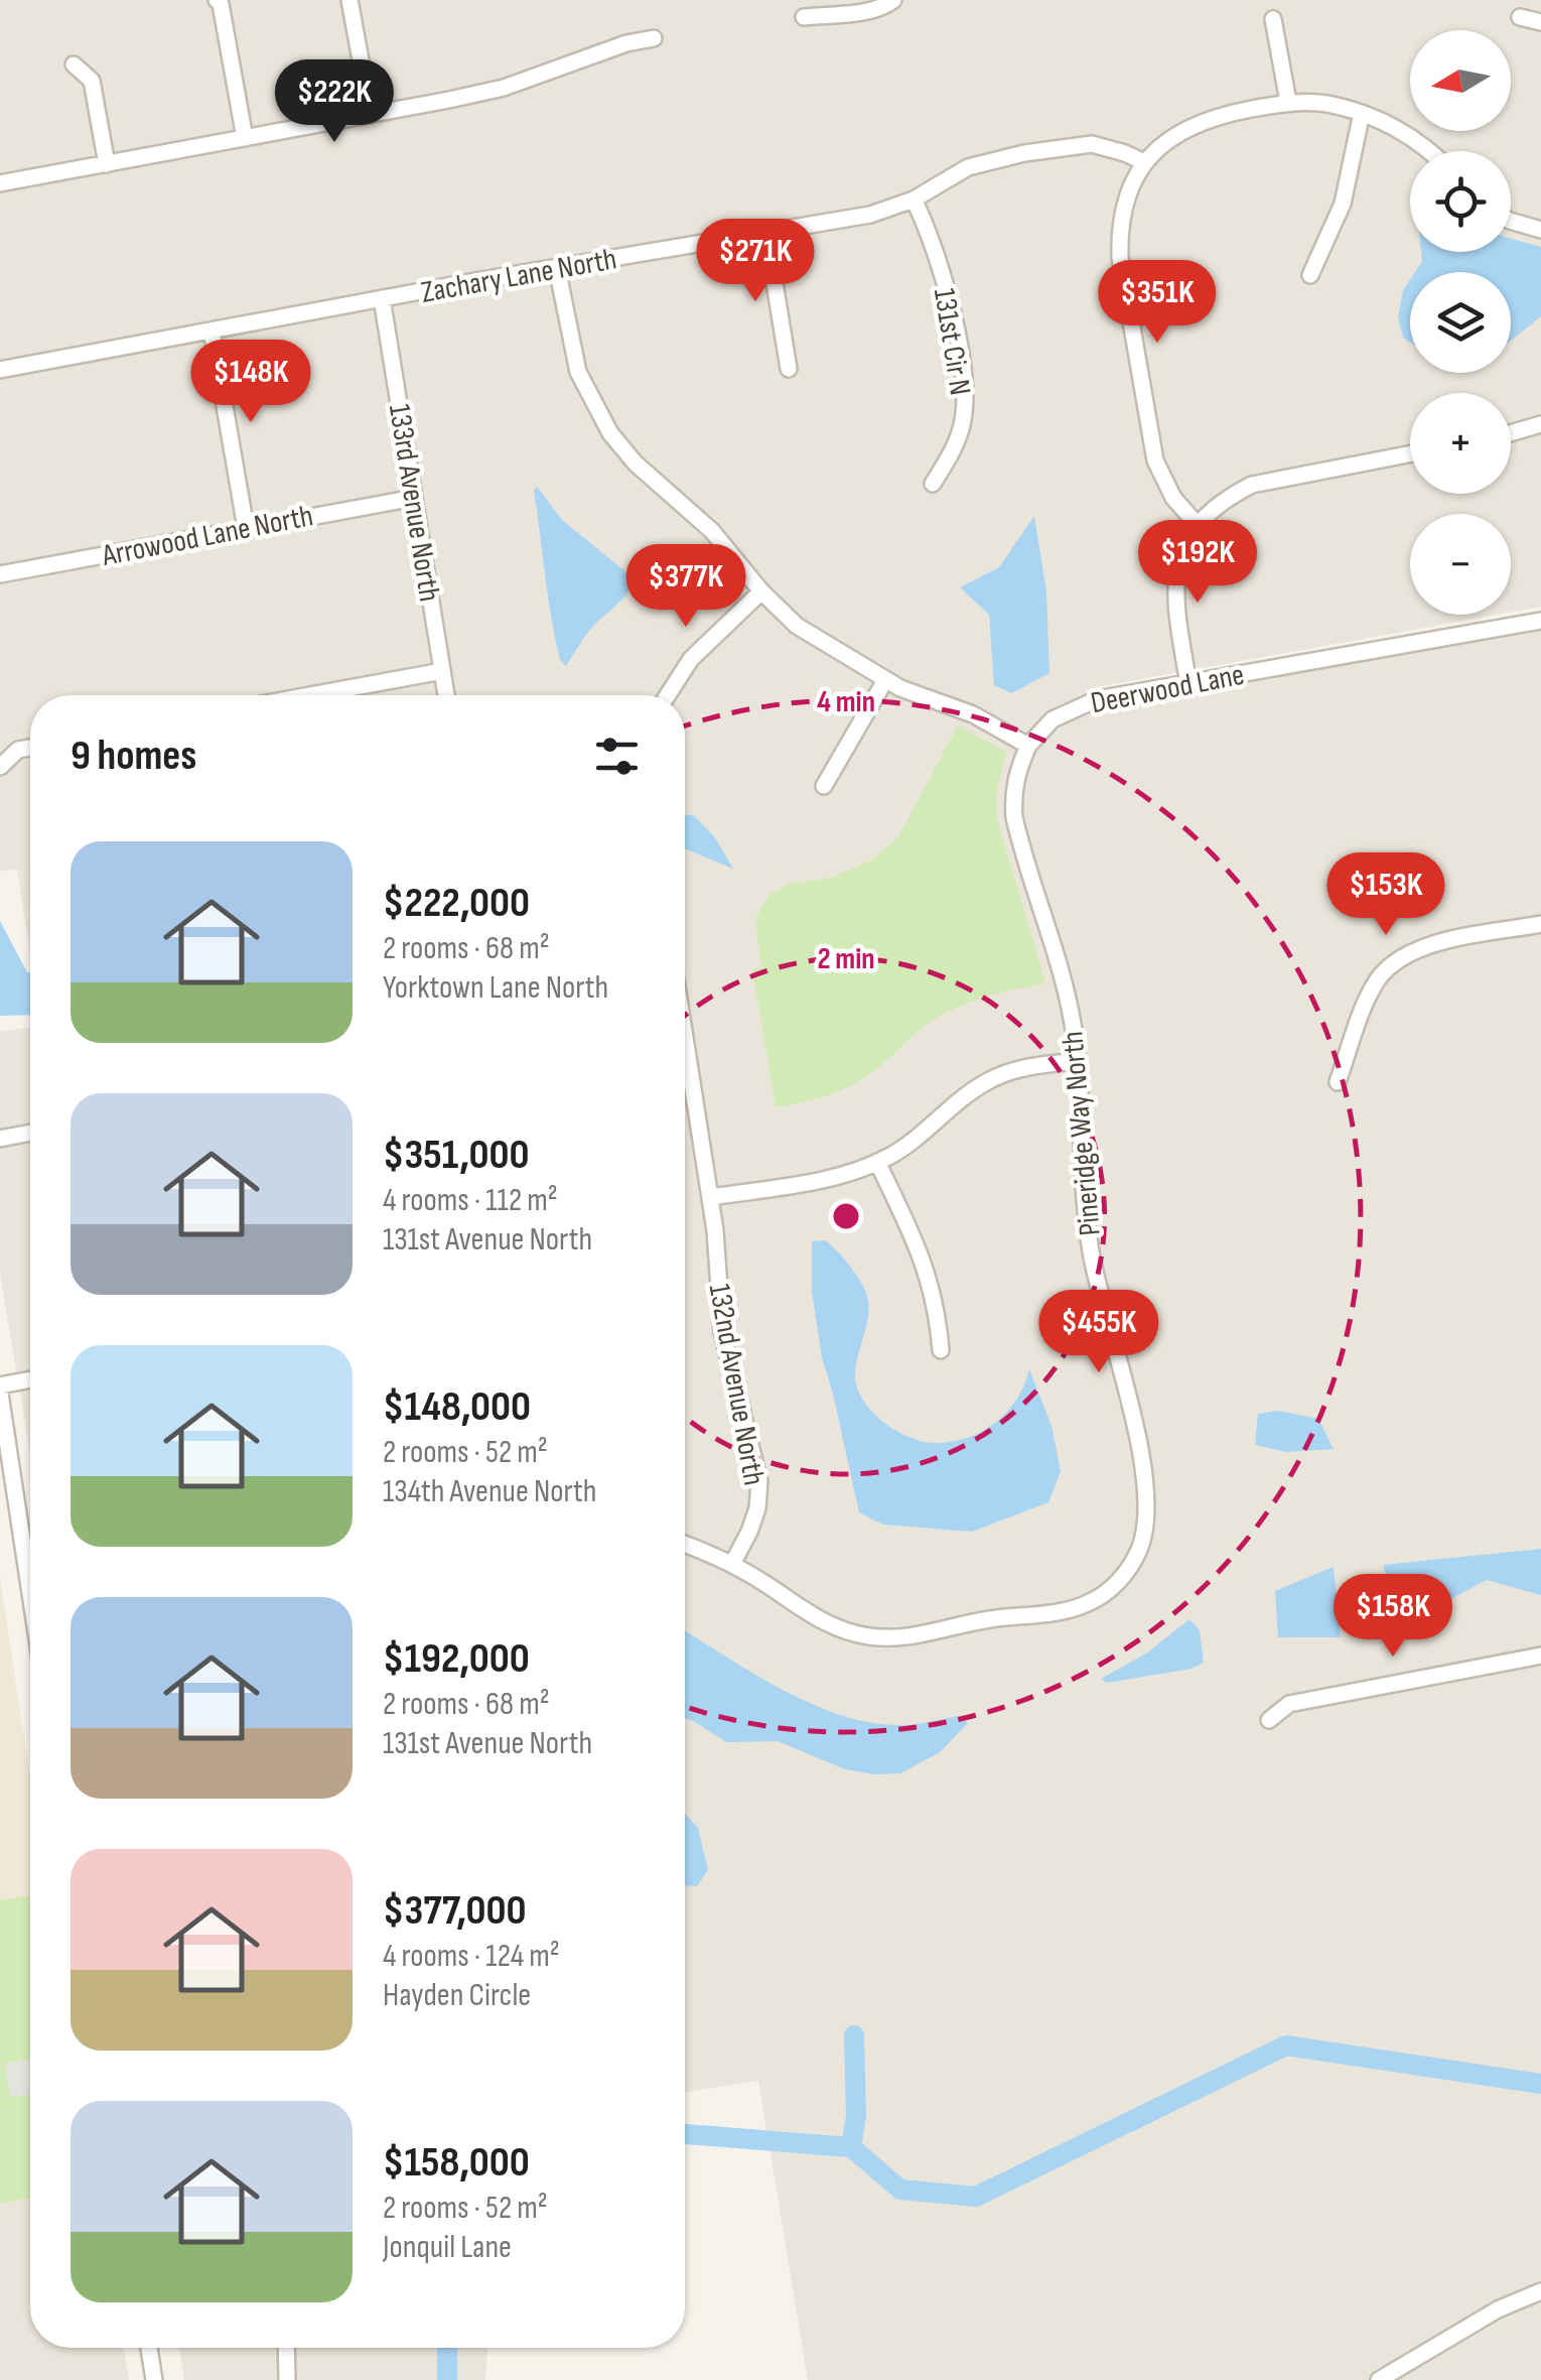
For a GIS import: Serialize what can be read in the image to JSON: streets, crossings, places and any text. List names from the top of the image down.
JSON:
{
  "streets": {
    "street": [
      "Zachary Lane North",
      "131st Cir N",
      "133rd Avenue North",
      "Arrowood Lane North",
      "Deerwood Lane",
      "Pineridge Way North",
      "132nd Avenue North"
    ]
  },
  "crossings": [
    ["Zachary Lane North", "131st Cir N"],
    ["Zachary Lane North", "133rd Avenue North"],
    ["133rd Avenue North", "Arrowood Lane North"],
    ["Deerwood Lane", "Pineridge Way North"],
    ["Pineridge Way North", "132nd Avenue North"]
  ],
  "north": "left",
  "page": {
    "map_buttons": ["+", "−"],
    "price": [
      "$222K",
      "$271K",
      "$351K",
      "$148K",
      "$192K",
      "$377K",
      "$153K",
      "$455K",
      "$158K"
    ],
    "heading": "9 homes",
    "list": [
      {
        "name": "$222,000",
        "note": "2 rooms · 68 m² · Yorktown Lane North"
      },
      {
        "name": "$351,000",
        "note": "4 rooms · 112 m² · 131st Avenue North"
      },
      {
        "name": "$148,000",
        "note": "2 rooms · 52 m² · 134th Avenue North"
      },
      {
        "name": "$192,000",
        "note": "2 rooms · 68 m² · 131st Avenue North"
      },
      {
        "name": "$377,000",
        "note": "4 rooms · 124 m² · Hayden Circle"
      },
      {
        "name": "$158,000",
        "note": "2 rooms · 52 m² · Jonquil Lane"
      }
    ]
  },
  "rings": ["4 min", "2 min"]
}
